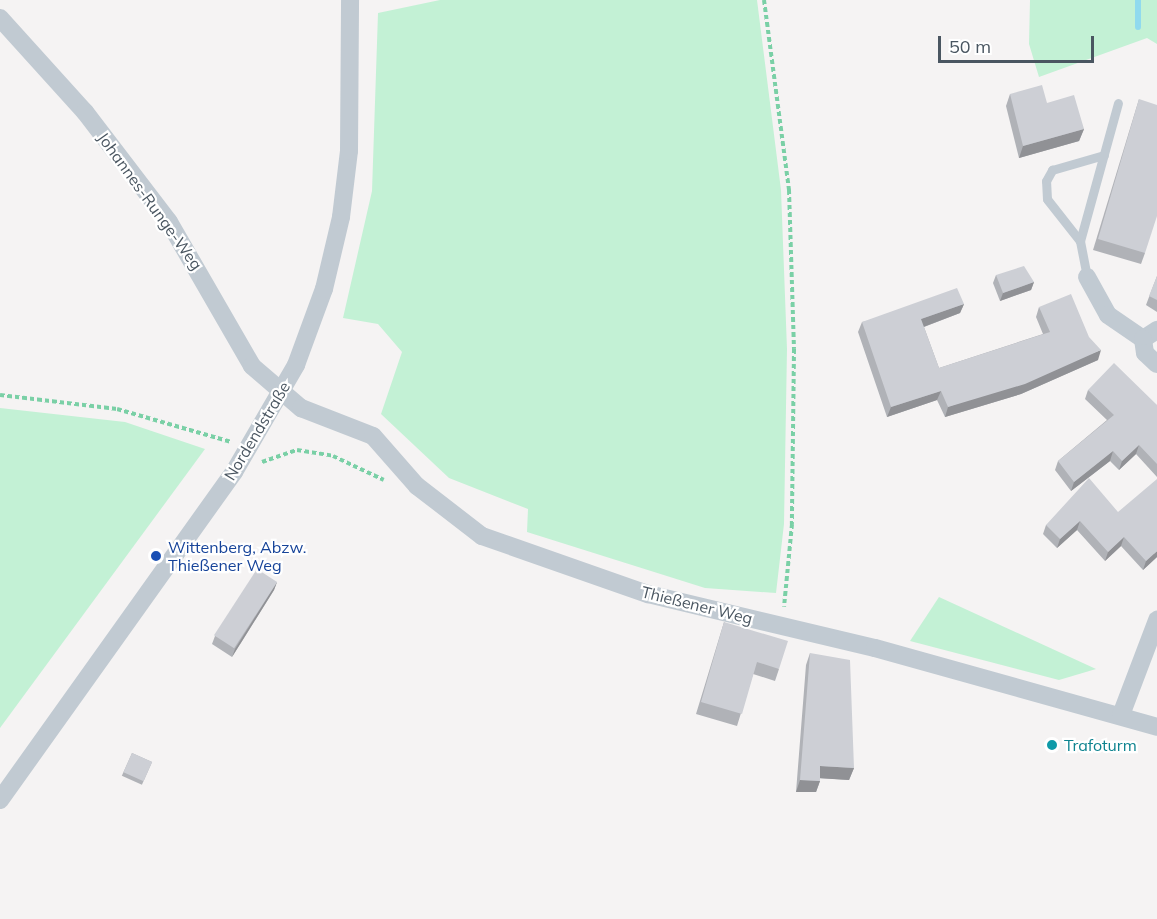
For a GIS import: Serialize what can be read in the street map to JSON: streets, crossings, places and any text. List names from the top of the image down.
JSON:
{
  "streets": {
    "street": ["Johannes-Runge-Weg", "Nordendstraße", "Thießener Weg"]
  },
  "crossings": [
    ["Johannes-Runge-Weg", "Nordendstraße"],
    ["Johannes-Runge-Weg", "Thießener Weg"],
    ["Nordendstraße", "Thießener Weg"]
  ],
  "places": ["Wittenberg, Abzw. Thießener Weg", "Trafoturm"],
  "scale_bar": "50 m"
}
